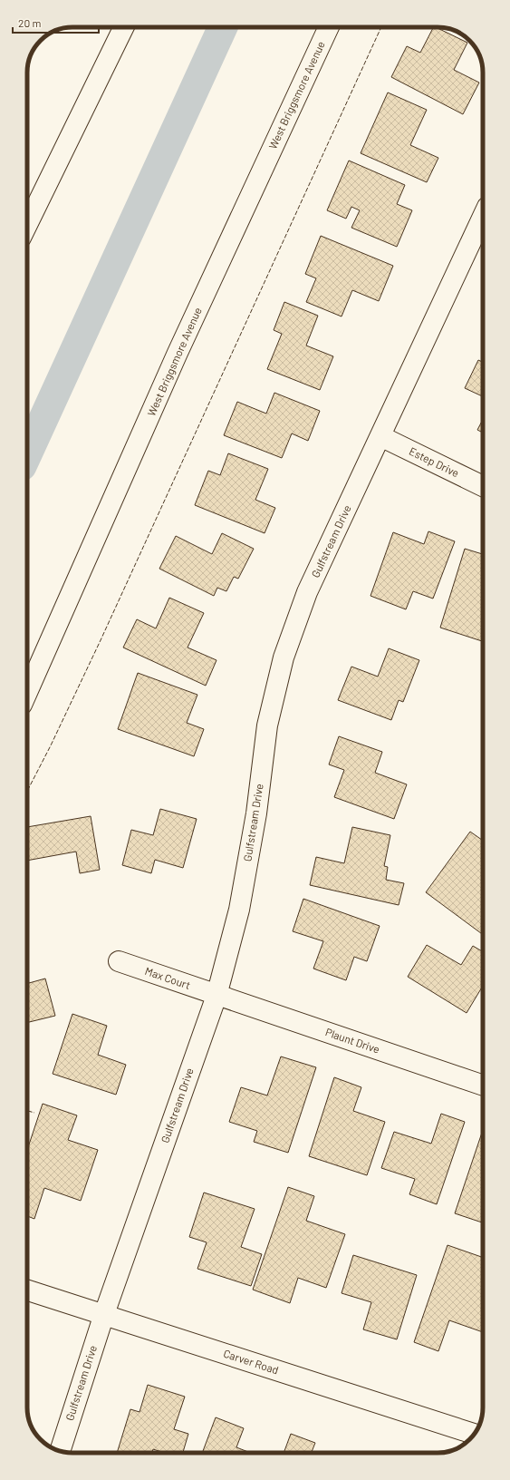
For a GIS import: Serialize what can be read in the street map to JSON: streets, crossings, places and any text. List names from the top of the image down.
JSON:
{
  "streets": {
    "street": [
      "West Briggsmore Avenue",
      "Estep Drive",
      "Gulfstream Drive",
      "Max Court",
      "Plaunt Drive",
      "Carver Road"
    ]
  },
  "crossings": [
    ["Estep Drive", "Gulfstream Drive"],
    ["Gulfstream Drive", "Max Court"],
    ["Gulfstream Drive", "Plaunt Drive"],
    ["Gulfstream Drive", "Carver Road"],
    ["Max Court", "Plaunt Drive"]
  ],
  "scale_bar": "20 m"
}
